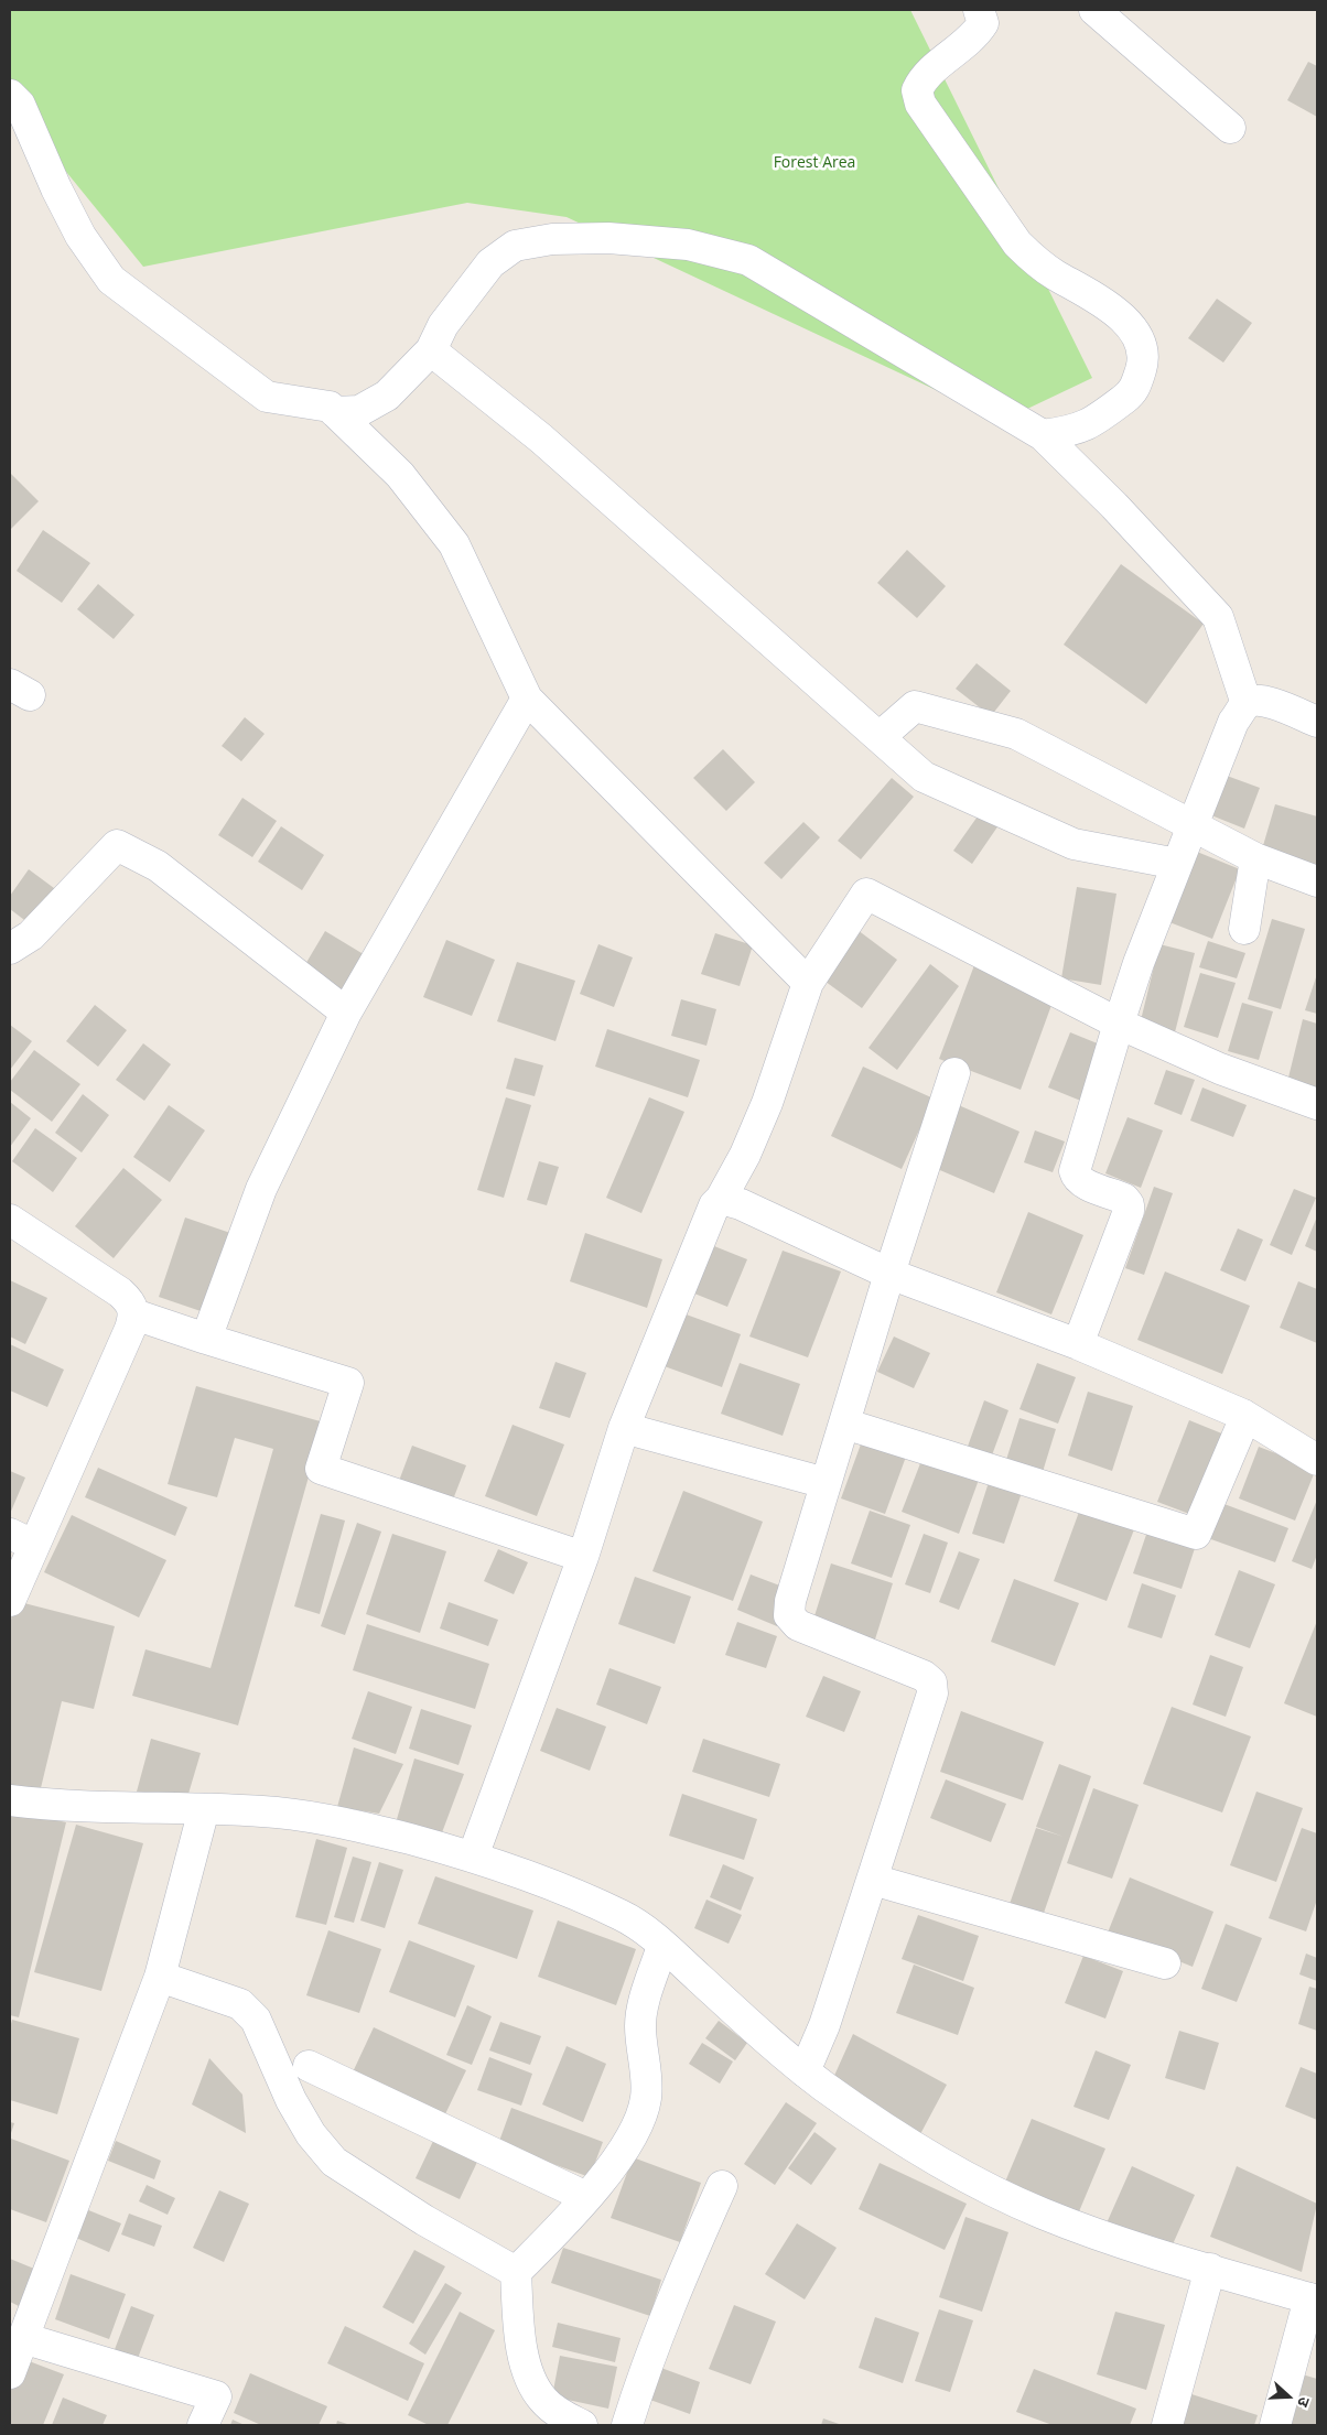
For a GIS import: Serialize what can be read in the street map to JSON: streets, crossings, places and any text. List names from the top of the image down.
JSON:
{
  "parks": ["Forest Area"],
  "north": "right"
}
